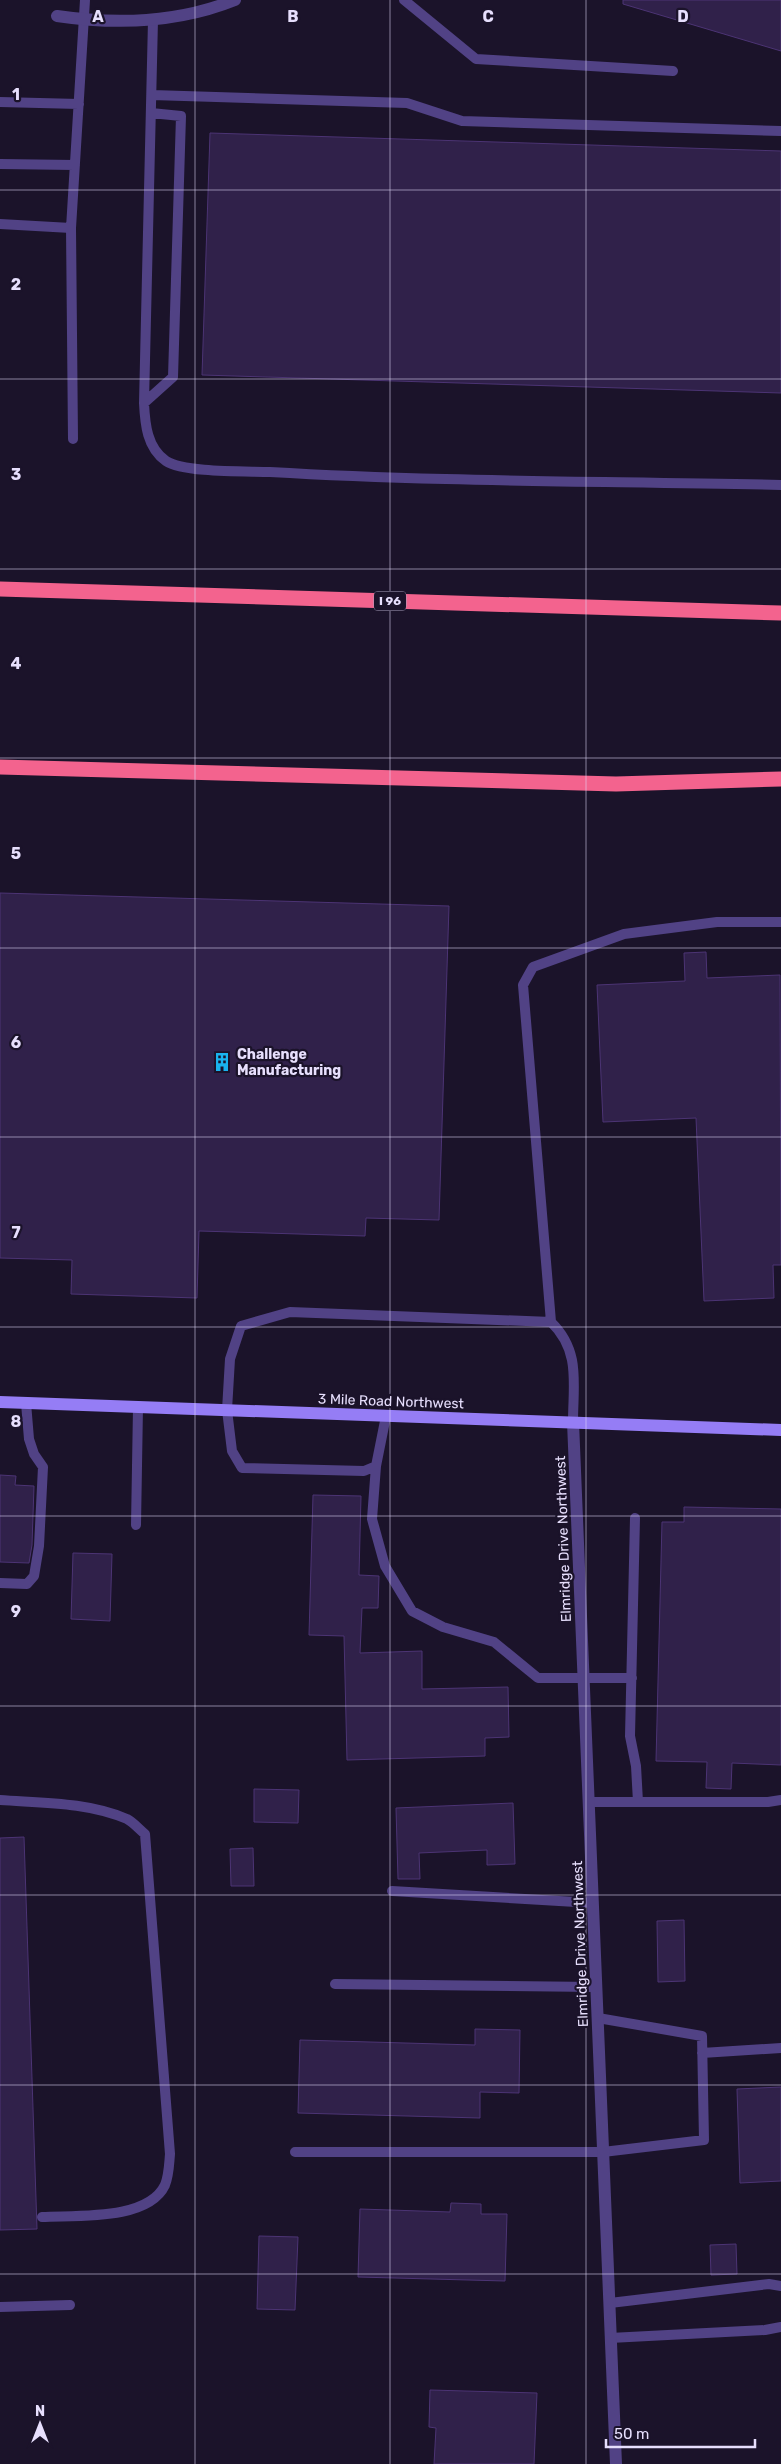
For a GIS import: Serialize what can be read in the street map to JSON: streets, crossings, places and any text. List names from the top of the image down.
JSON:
{
  "streets": {
    "highway": ["I 96"],
    "main road": ["3 Mile Road Northwest"],
    "street": ["Elmridge Drive Northwest"]
  },
  "crossings": [
    ["3 Mile Road Northwest", "Elmridge Drive Northwest"]
  ],
  "places": {
    "building": ["Challenge Manufacturing"]
  },
  "scale_bar": "50 m",
  "north": "top",
  "grid": {
    "columns": [
      "A",
      "B",
      "C",
      "D"
    ],
    "rows": [
      "1",
      "2",
      "3",
      "4",
      "5",
      "6",
      "7",
      "8",
      "9"
    ]
  }
}
